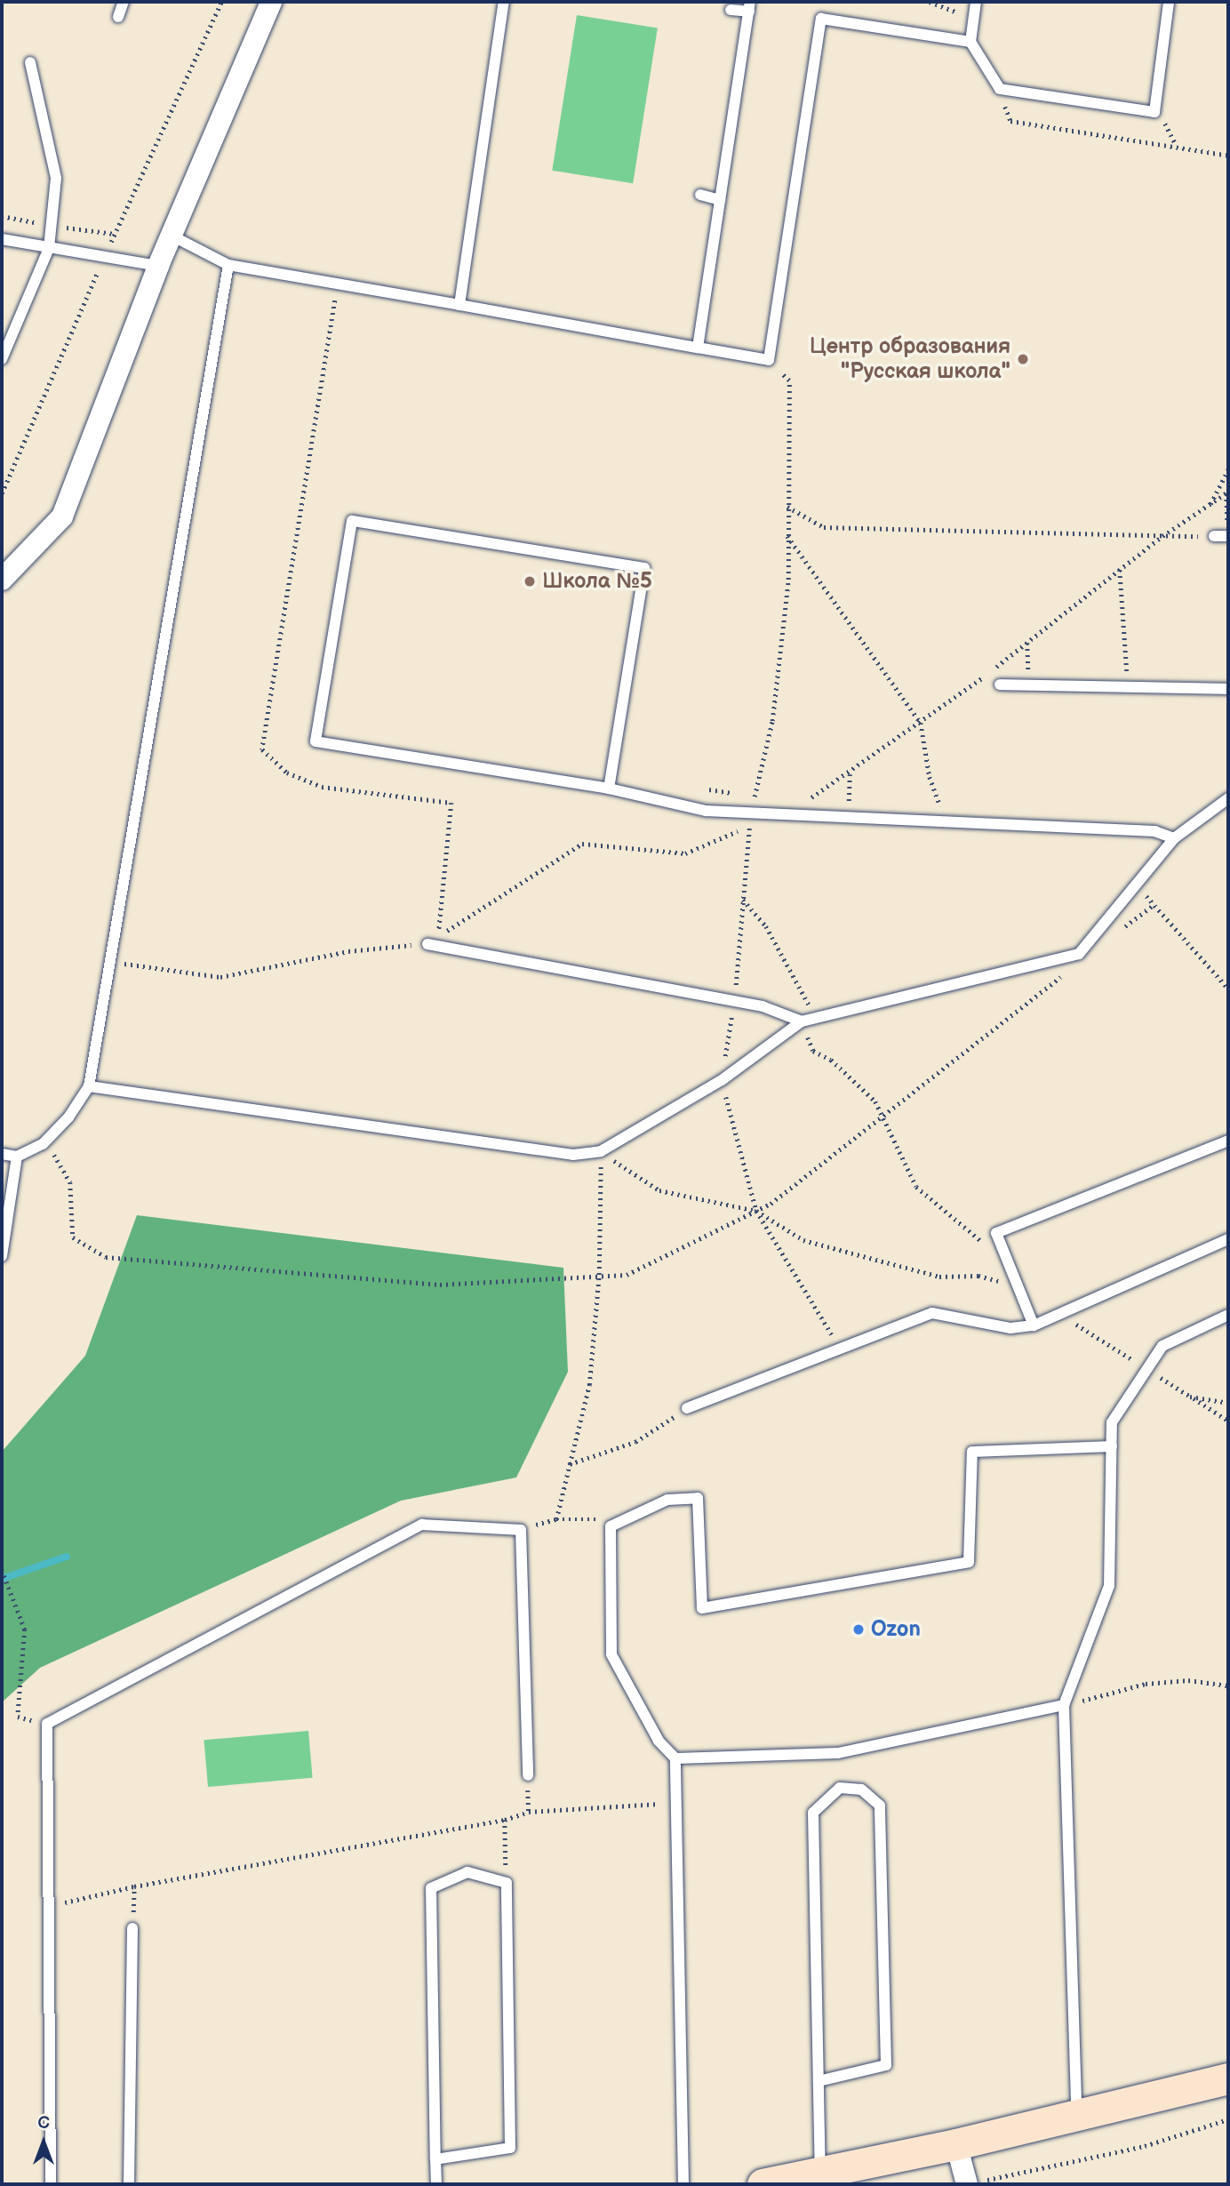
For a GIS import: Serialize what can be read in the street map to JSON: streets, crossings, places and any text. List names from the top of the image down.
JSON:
{
  "places": ["Центр образования \"Русская школа\"", "Школа №5", "Ozon"],
  "north": "top"
}
